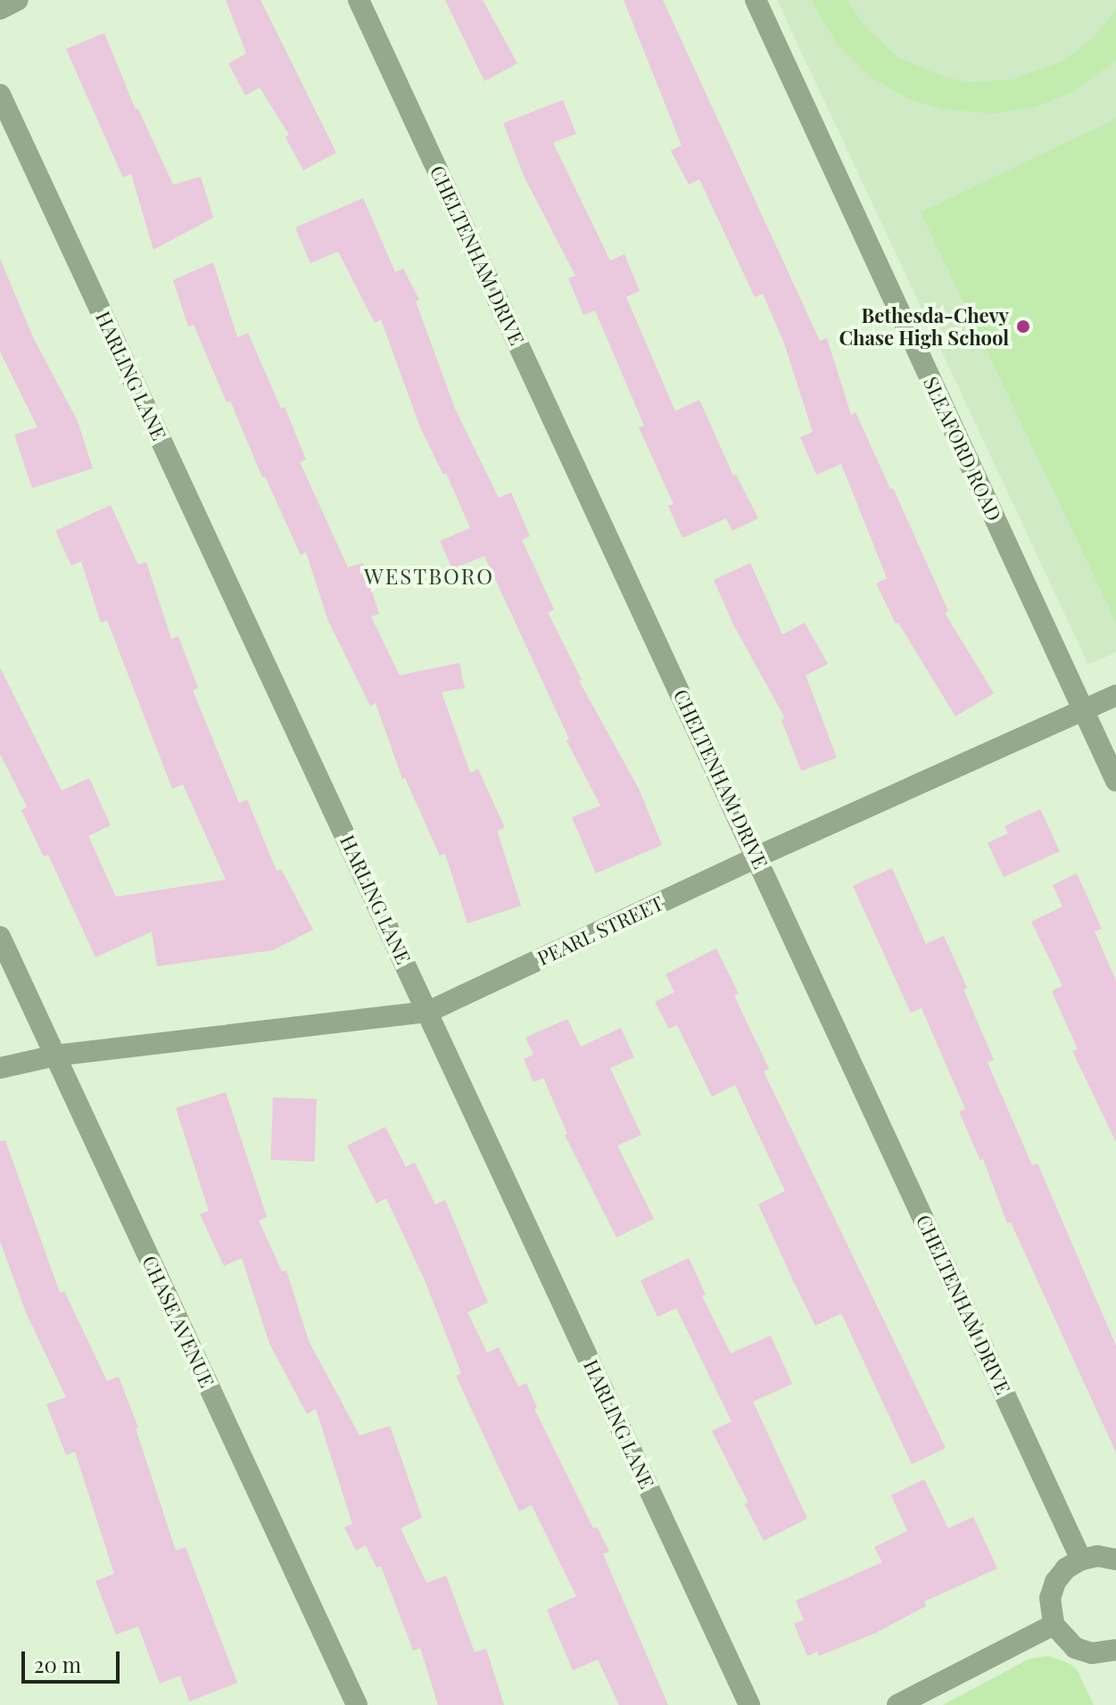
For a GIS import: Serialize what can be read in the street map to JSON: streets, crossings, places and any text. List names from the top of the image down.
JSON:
{
  "streets": {
    "street": [
      "CHELTENHAM DRIVE",
      "HARLING LANE",
      "SLEAFORD ROAD",
      "PEARL STREET",
      "CHASE AVENUE"
    ]
  },
  "crossings": [
    ["CHELTENHAM DRIVE", "PEARL STREET"],
    ["HARLING LANE", "PEARL STREET"],
    ["SLEAFORD ROAD", "PEARL STREET"],
    ["PEARL STREET", "CHASE AVENUE"]
  ],
  "districts": ["WESTBORO"],
  "places": ["Bethesda-Chevy Chase High School"],
  "scale_bar": "20 m"
}
